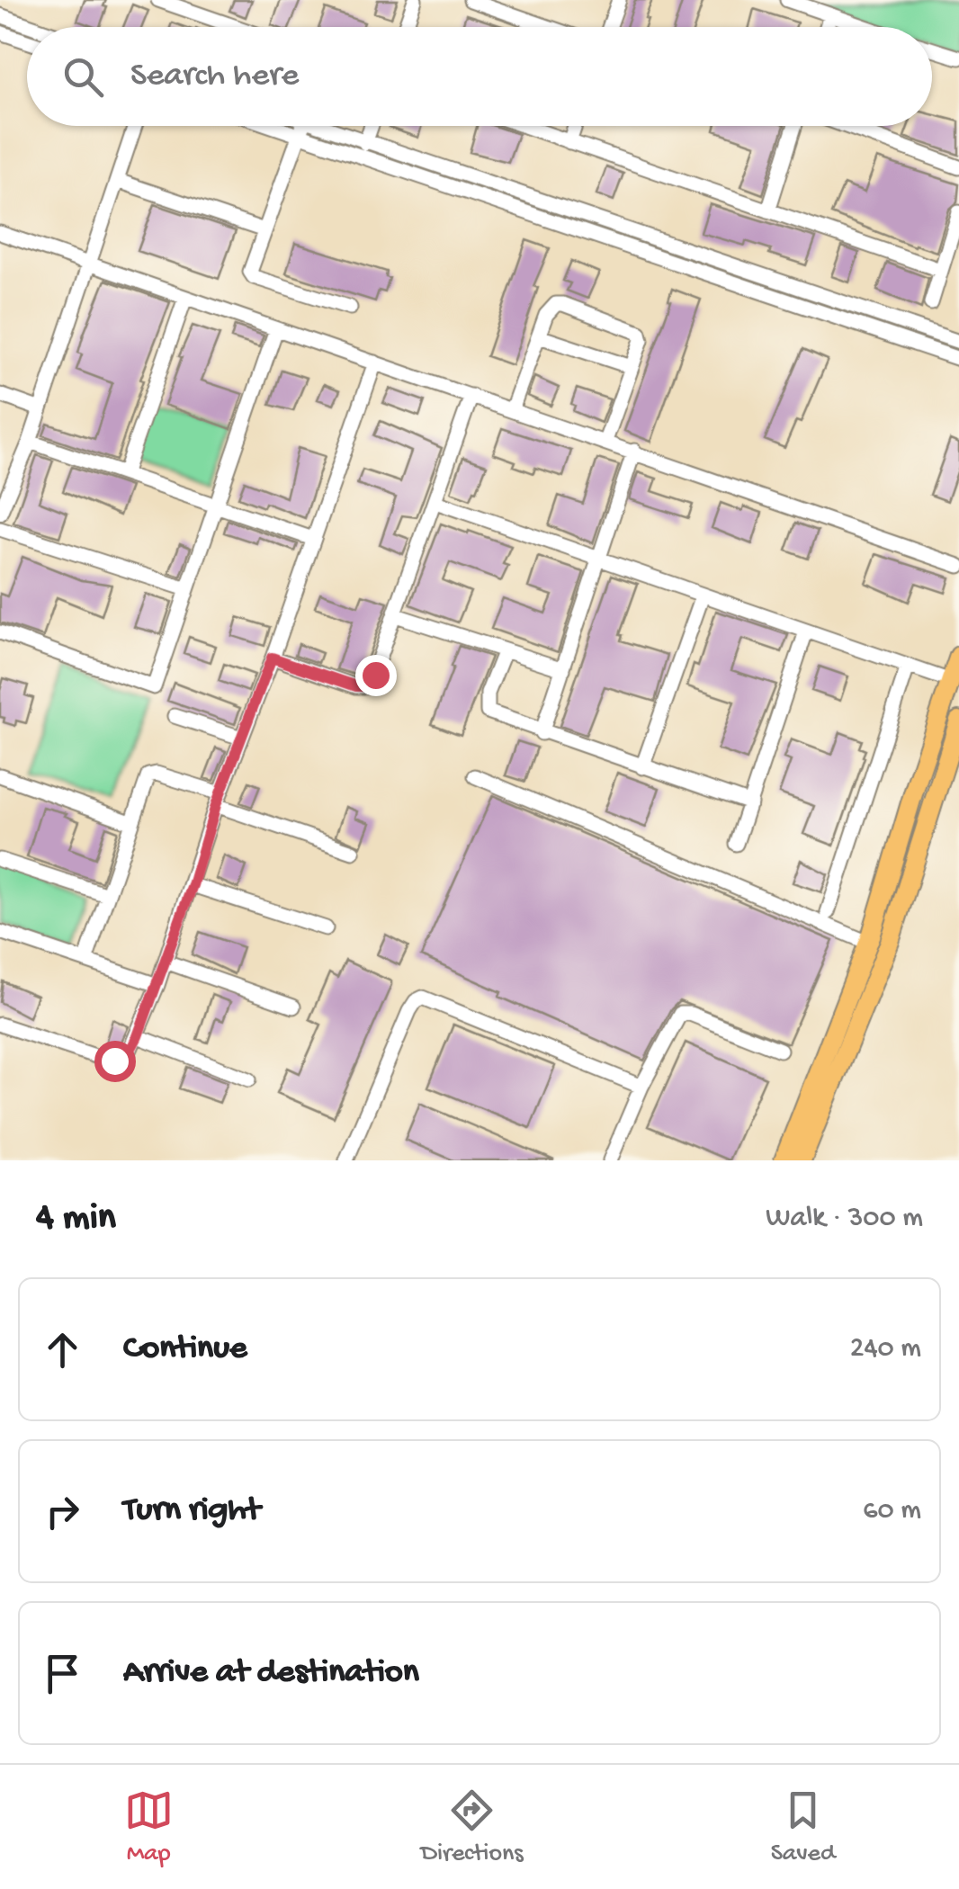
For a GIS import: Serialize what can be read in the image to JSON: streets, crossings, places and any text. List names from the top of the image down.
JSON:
{
  "page": {
    "search": "Search here",
    "heading": ["4 min", "Walk · 300 m"],
    "list": [
      ["Continue", "240 m"],
      ["Turn right", "60 m"],
      "Arrive at destination"
    ],
    "nav": ["Map", "Directions", "Saved"]
  }
}
